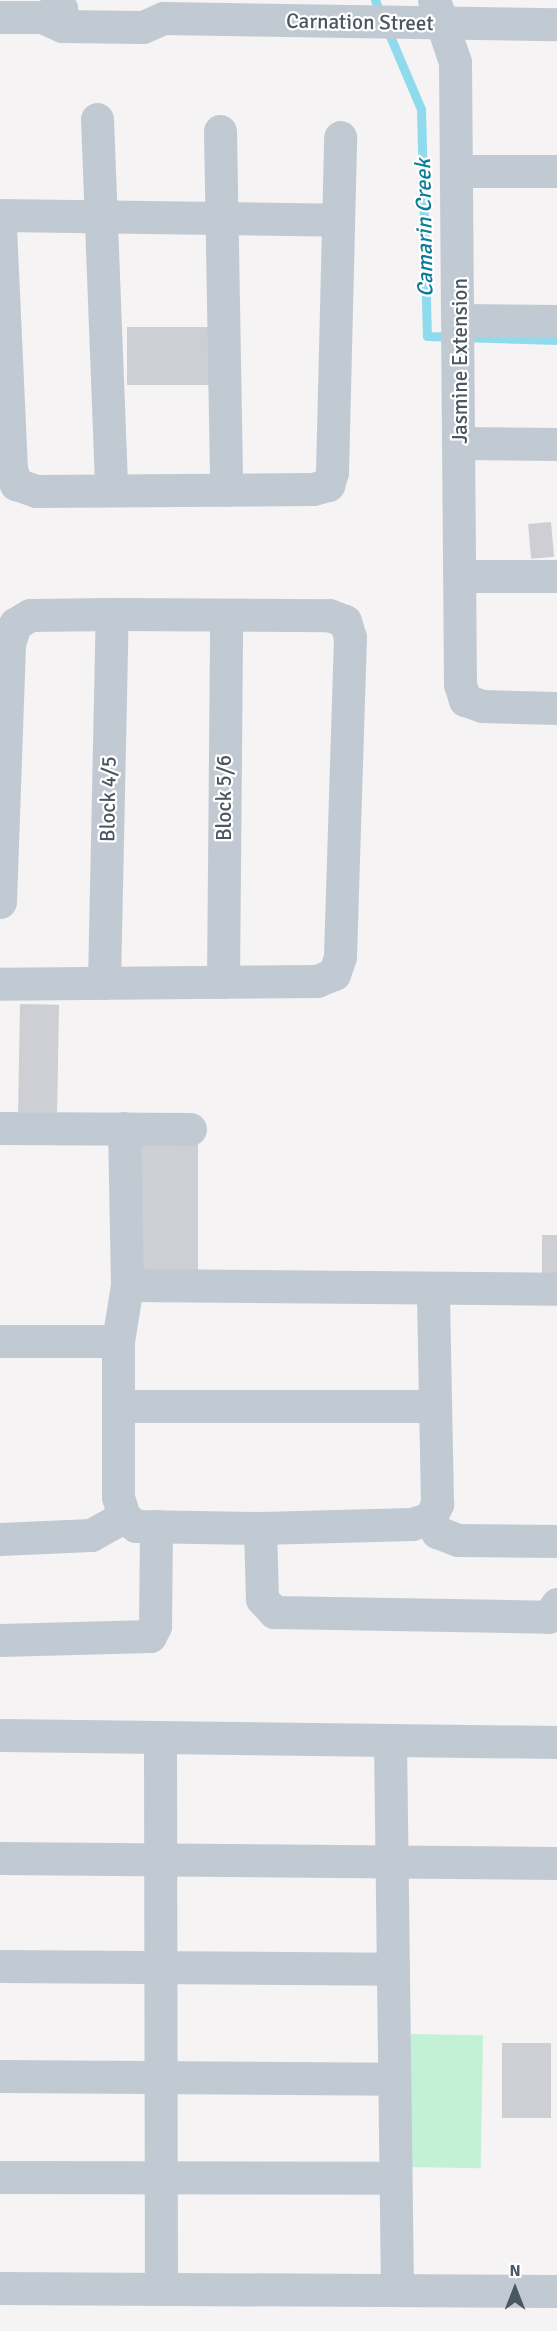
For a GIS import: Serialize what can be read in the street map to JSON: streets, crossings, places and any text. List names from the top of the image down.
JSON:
{
  "streets": {
    "street": [
      "Carnation Street",
      "Jasmine Extension",
      "Block 5/6",
      "Block 4/5"
    ]
  },
  "crossings": [
    ["Carnation Street", "Jasmine Extension"]
  ],
  "water": ["Camarin Creek"],
  "north": "top"
}
